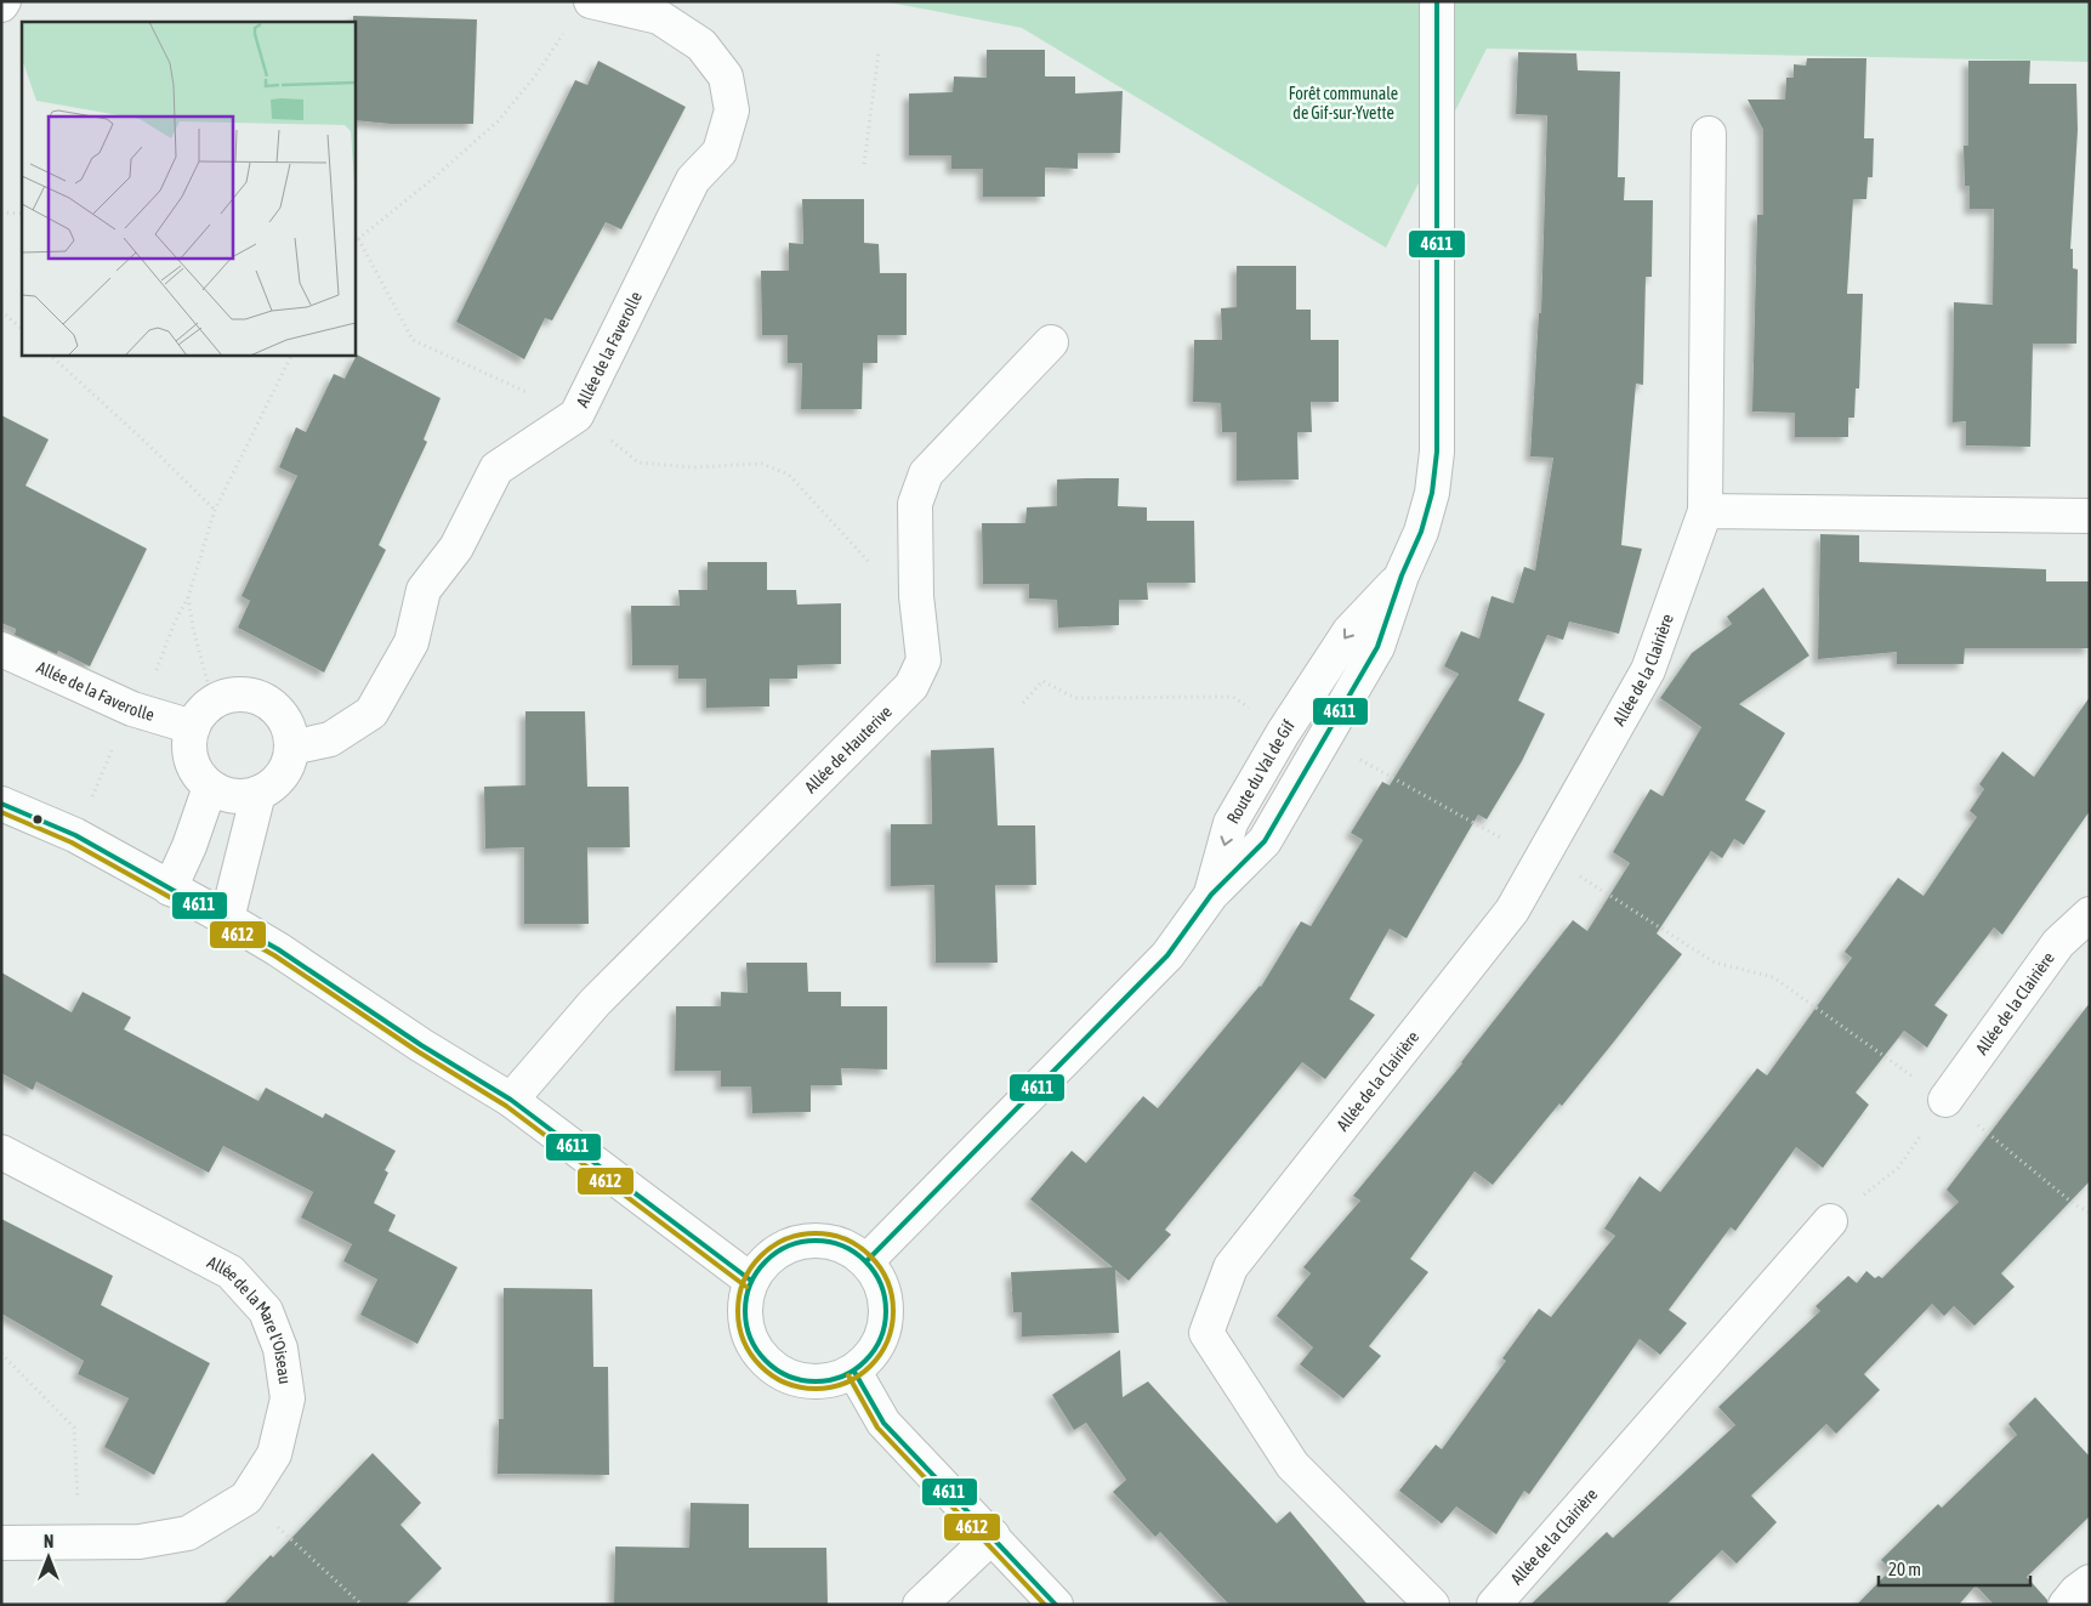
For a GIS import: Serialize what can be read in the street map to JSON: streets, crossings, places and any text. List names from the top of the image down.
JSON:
{
  "streets": {
    "street": [
      "Allée de la Faverolle",
      "Allée de la Clairière",
      "Allée de Hauterive",
      "Route du Val de Gif",
      "Allée de la Mare l'Oiseau"
    ]
  },
  "parks": ["Forêt communale de Gif-sur-Yvette"],
  "lines": ["transit line 4611", "transit line 4612"],
  "scale_bar": "20 m",
  "north": "top"
}
